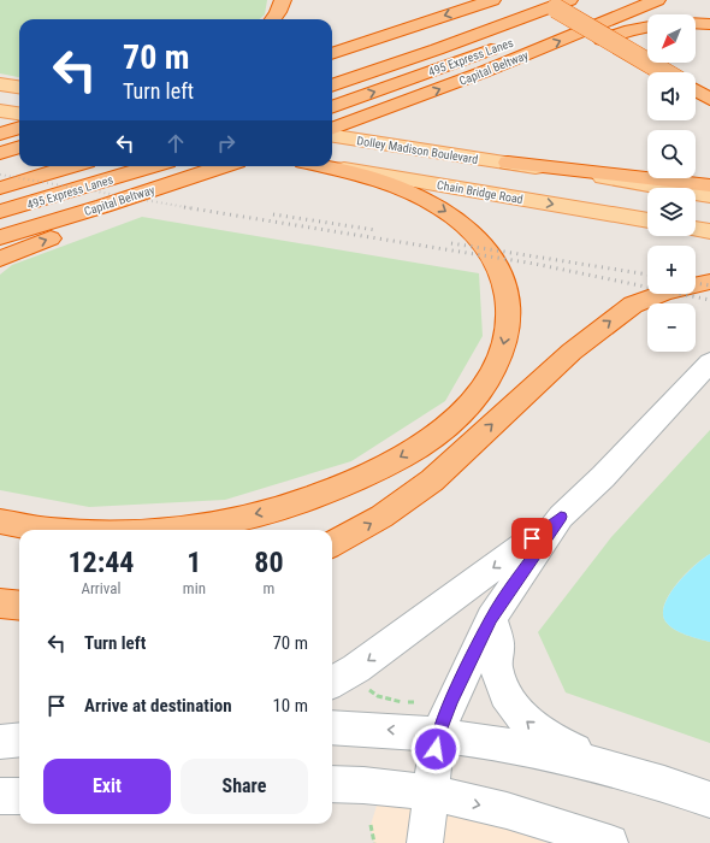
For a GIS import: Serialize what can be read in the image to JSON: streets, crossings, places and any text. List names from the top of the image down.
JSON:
{
  "streets": {
    "highway": ["495 Express Lanes", "Capital Beltway"],
    "main road": ["Dolley Madison Boulevard", "Chain Bridge Road"]
  },
  "north": "bottom left",
  "page": {
    "map_buttons": ["+", "−"],
    "turn": ["70 m", "Turn left"],
    "eta": [
      "12:44",
      "Arrival",
      "1",
      "min",
      "80",
      "m"
    ],
    "list": [
      {
        "name": "Turn left",
        "value": "70 m"
      },
      {
        "name": "Arrive at destination",
        "value": "10 m"
      }
    ],
    "buttons": ["Exit", "Share"]
  }
}
